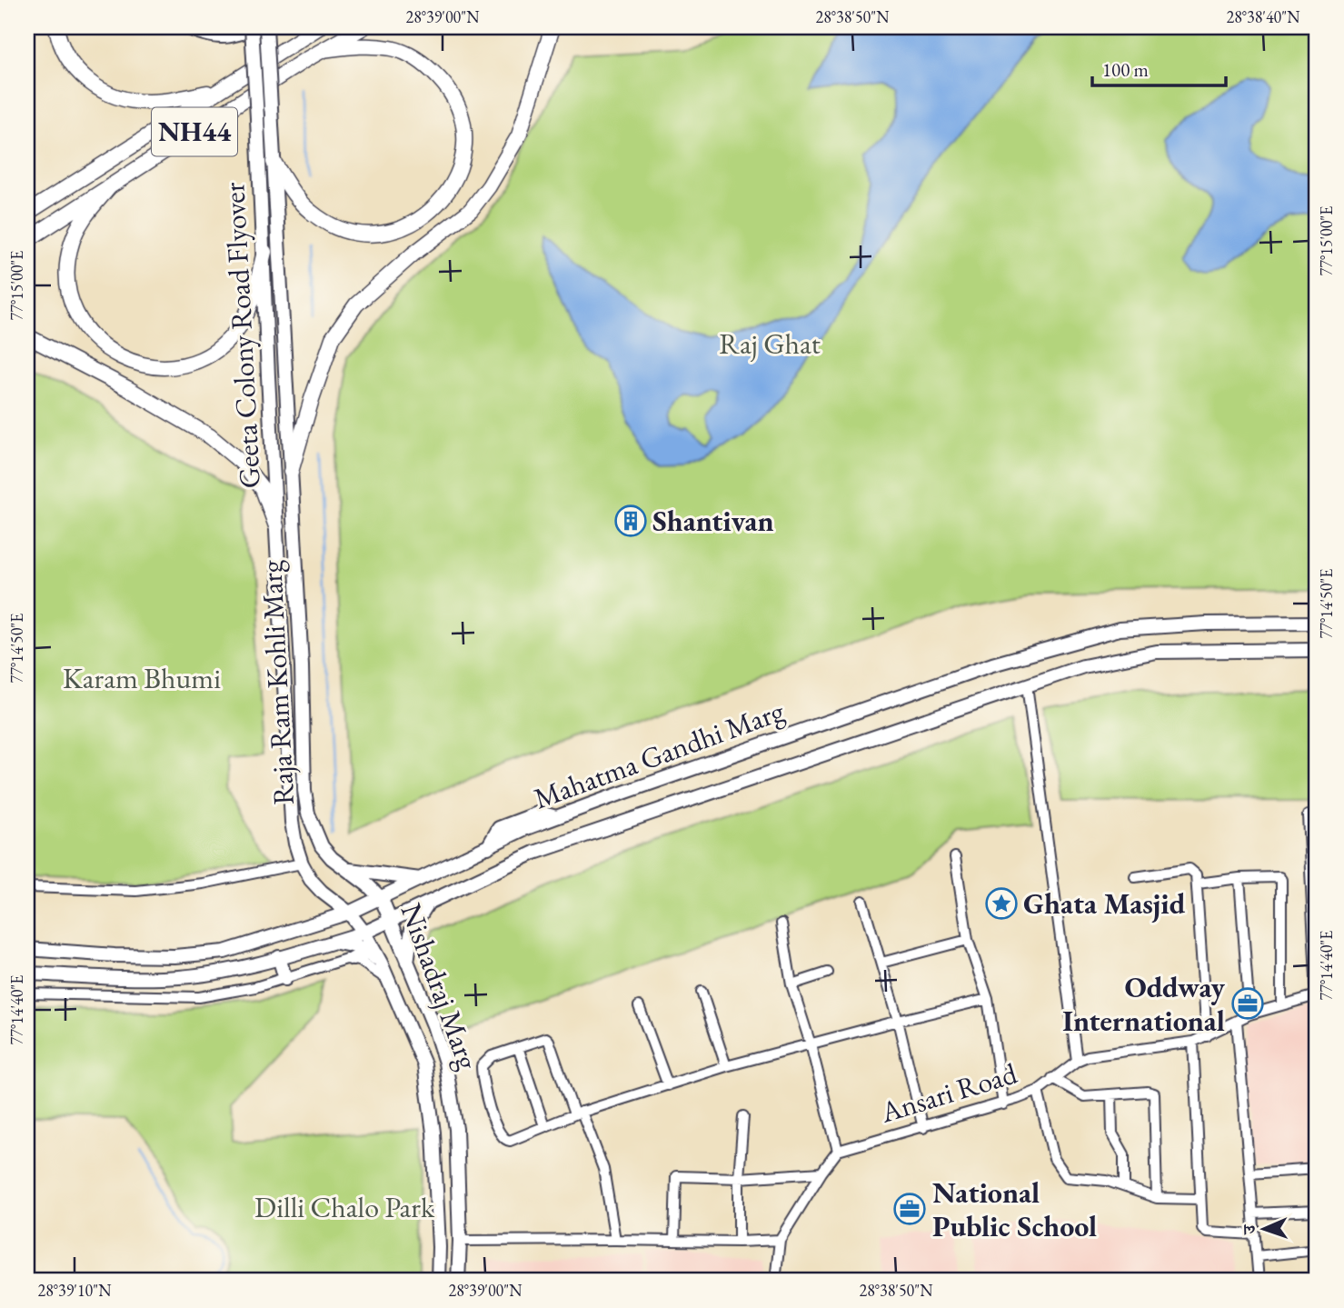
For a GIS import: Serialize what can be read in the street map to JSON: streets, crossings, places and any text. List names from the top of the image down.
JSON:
{
  "streets": {
    "highway": ["NH44"],
    "main road": [
      "Geeta Colony Road Flyover",
      "Raja Ram Kohli Marg",
      "Mahatma Gandhi Marg",
      "Nishadraj Marg"
    ],
    "street": ["Ansari Road"]
  },
  "crossings": [
    ["Geeta Colony Road Flyover", "Raja Ram Kohli Marg"],
    ["Raja Ram Kohli Marg", "Mahatma Gandhi Marg"],
    ["Raja Ram Kohli Marg", "Nishadraj Marg"],
    ["Mahatma Gandhi Marg", "Nishadraj Marg"]
  ],
  "parks": ["Raj Ghat", "Karam Bhumi", "Dilli Chalo Park"],
  "places": {
    "building": ["Shantivan"],
    "place": ["Ghata Masjid"],
    "office": ["Oddway International", "National Public School"]
  },
  "scale_bar": "100 m",
  "north": "left",
  "coordinates": [
    "28°39'00\"N",
    "28°38'50\"N",
    "28°38'40\"N",
    "77°15'00\"E",
    "77°14'50\"E",
    "77°14'40\"E",
    "28°39'10\"N"
  ]
}
